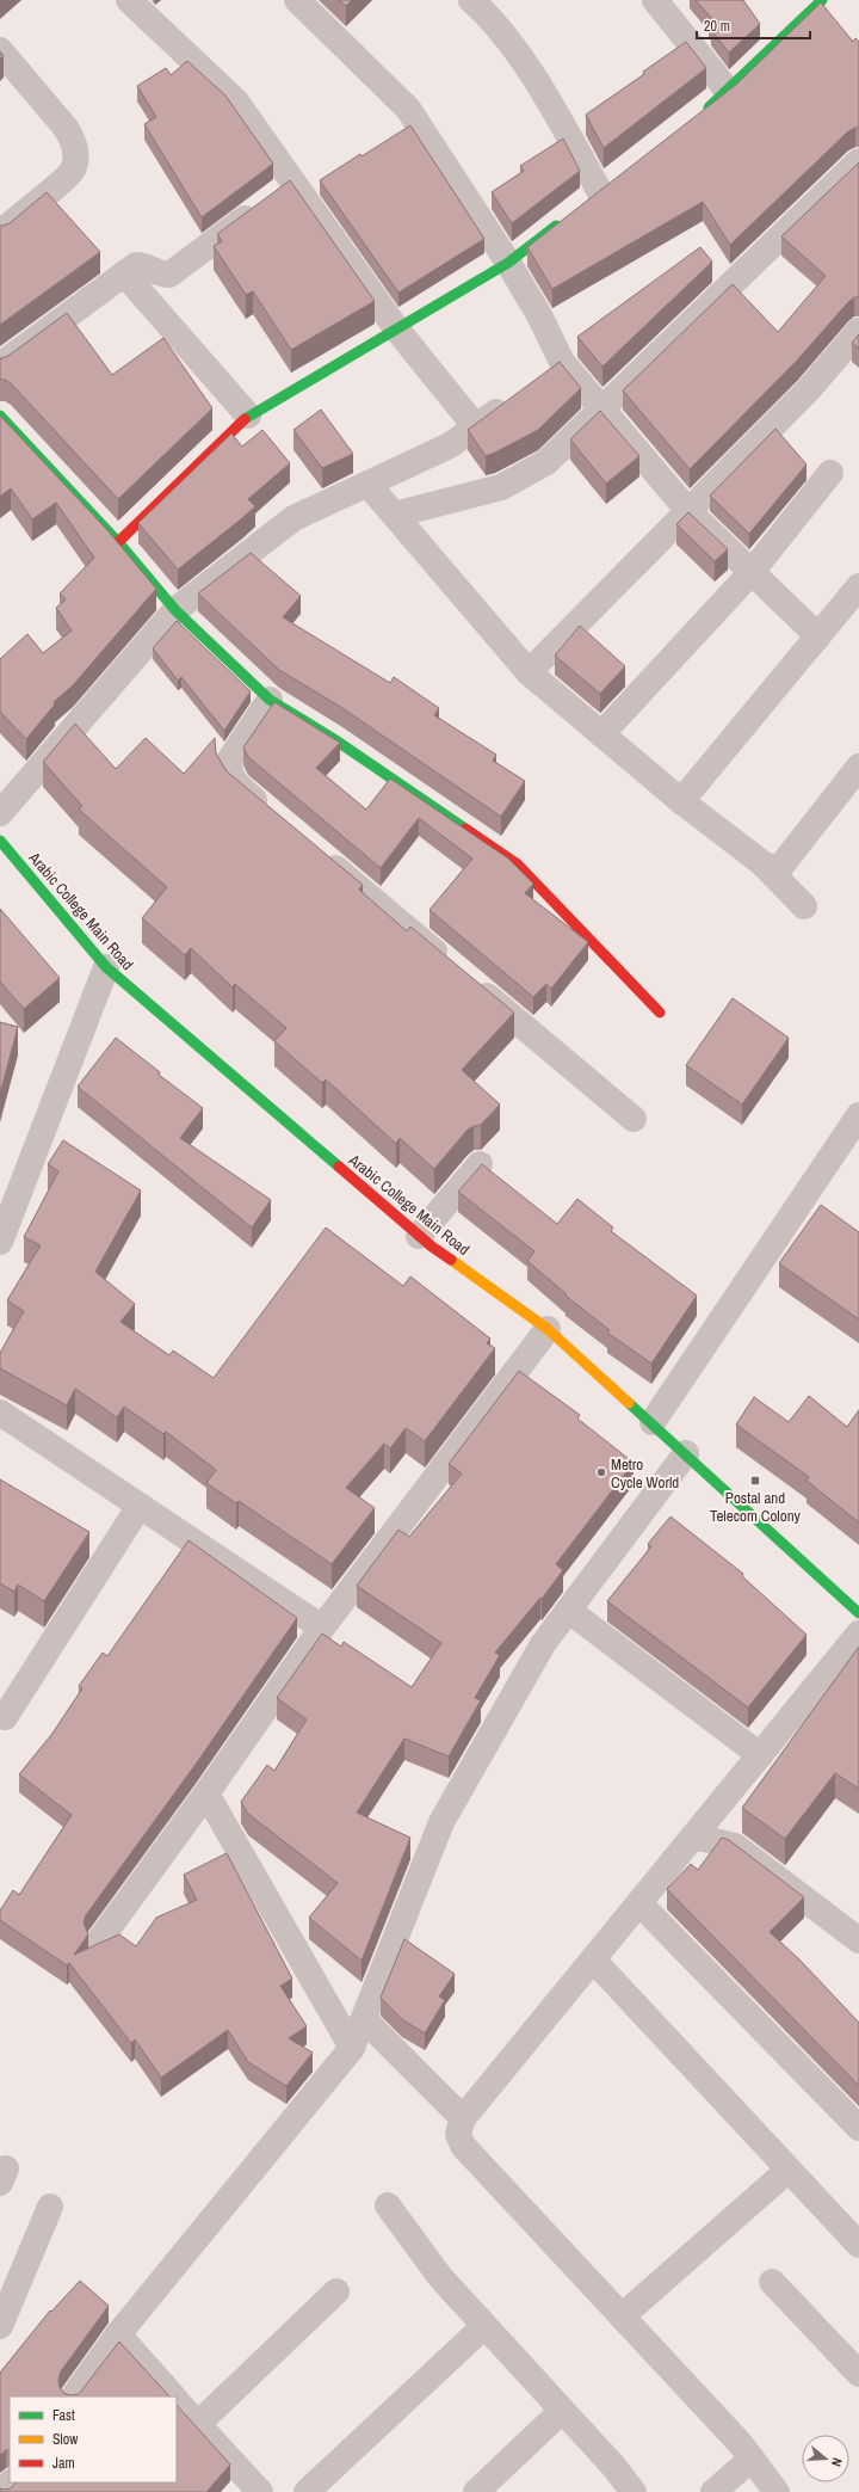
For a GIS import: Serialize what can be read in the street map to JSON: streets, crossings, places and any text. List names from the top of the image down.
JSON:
{
  "streets": {
    "street": ["Arabic College Main Road"]
  },
  "places": {
    "other": ["Metro Cycle World"],
    "transit": ["Postal and Telecom Colony"]
  },
  "legend": ["Fast", "Slow", "Jam"],
  "scale_bar": "20 m",
  "north": "right"
}
